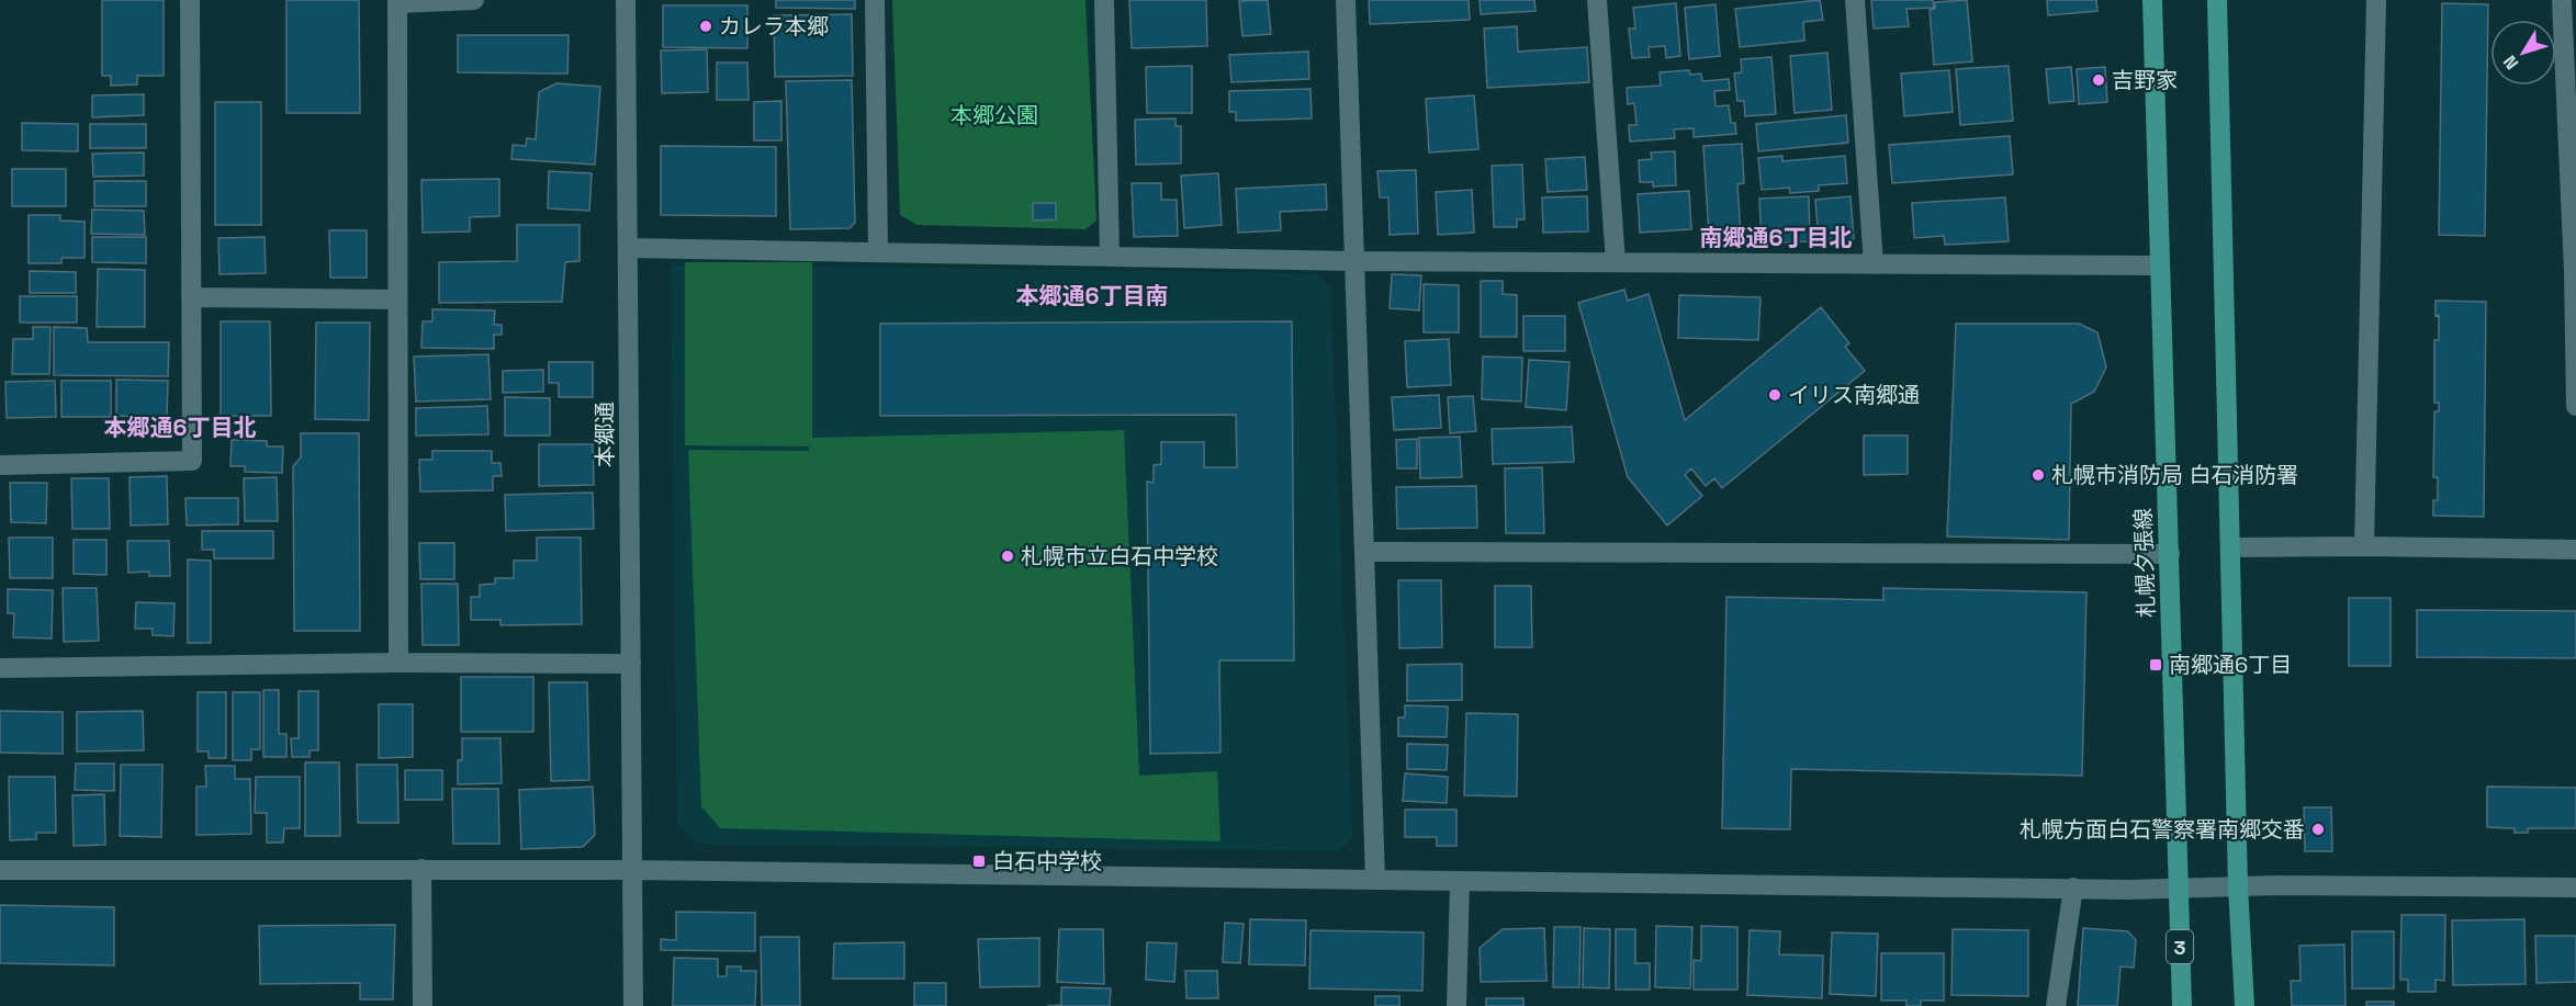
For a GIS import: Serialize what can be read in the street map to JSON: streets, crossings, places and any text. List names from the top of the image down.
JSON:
{
  "streets": {
    "main road": ["札幌夕張線", "3"],
    "street": ["本郷通"]
  },
  "districts": ["南郷通6丁目北", "本郷通6丁目南", "本郷通6丁目北"],
  "parks": ["本郷公園"],
  "places": {
    "other": [
      "カレラ本郷",
      "吉野家",
      "イリス南郷通",
      "札幌市消防局 白石消防署",
      "札幌市立白石中学校",
      "札幌方面白石警察署南郷交番"
    ],
    "transit": ["南郷通6丁目", "白石中学校"]
  },
  "north": "bottom left"
}
